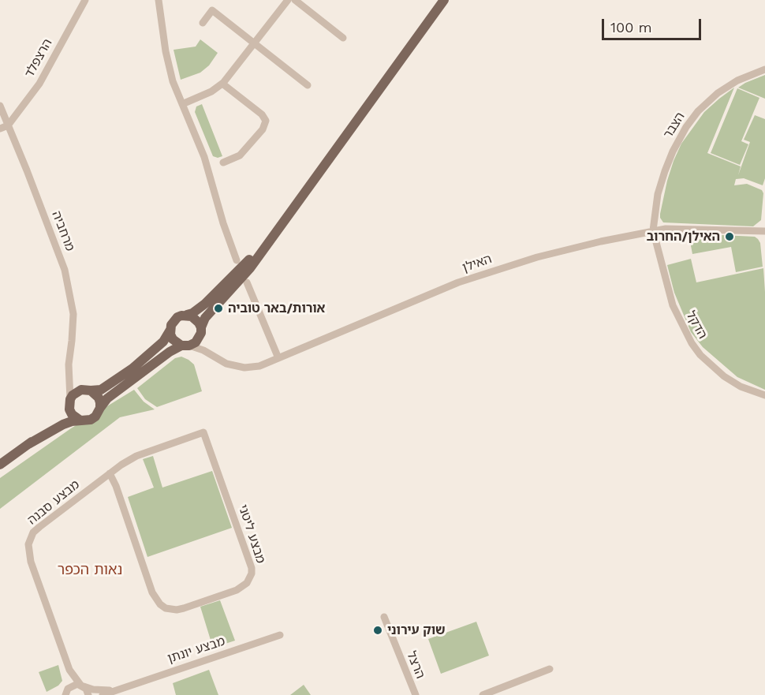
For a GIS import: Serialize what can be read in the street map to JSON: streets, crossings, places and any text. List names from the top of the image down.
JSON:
{
  "streets": {
    "street": [
      "הרצפלד",
      "הצבר",
      "מרחביה",
      "האילן",
      "הדקל",
      "מבצע סבנה",
      "מבצע ליטני",
      "מבצע יונתן",
      "הרצל"
    ]
  },
  "crossings": [
    ["הרצפלד", "מרחביה"],
    ["הצבר", "האילן"],
    ["הצבר", "הדקל"],
    ["האילן", "הדקל"],
    ["מבצע סבנה", "מבצע ליטני"],
    ["מבצע סבנה", "מבצע יונתן"]
  ],
  "districts": ["נאות הכפר"],
  "places": ["האילן/החרוב", "אורות/באר טוביה", "שוק עירוני"],
  "scale_bar": "100 m"
}
